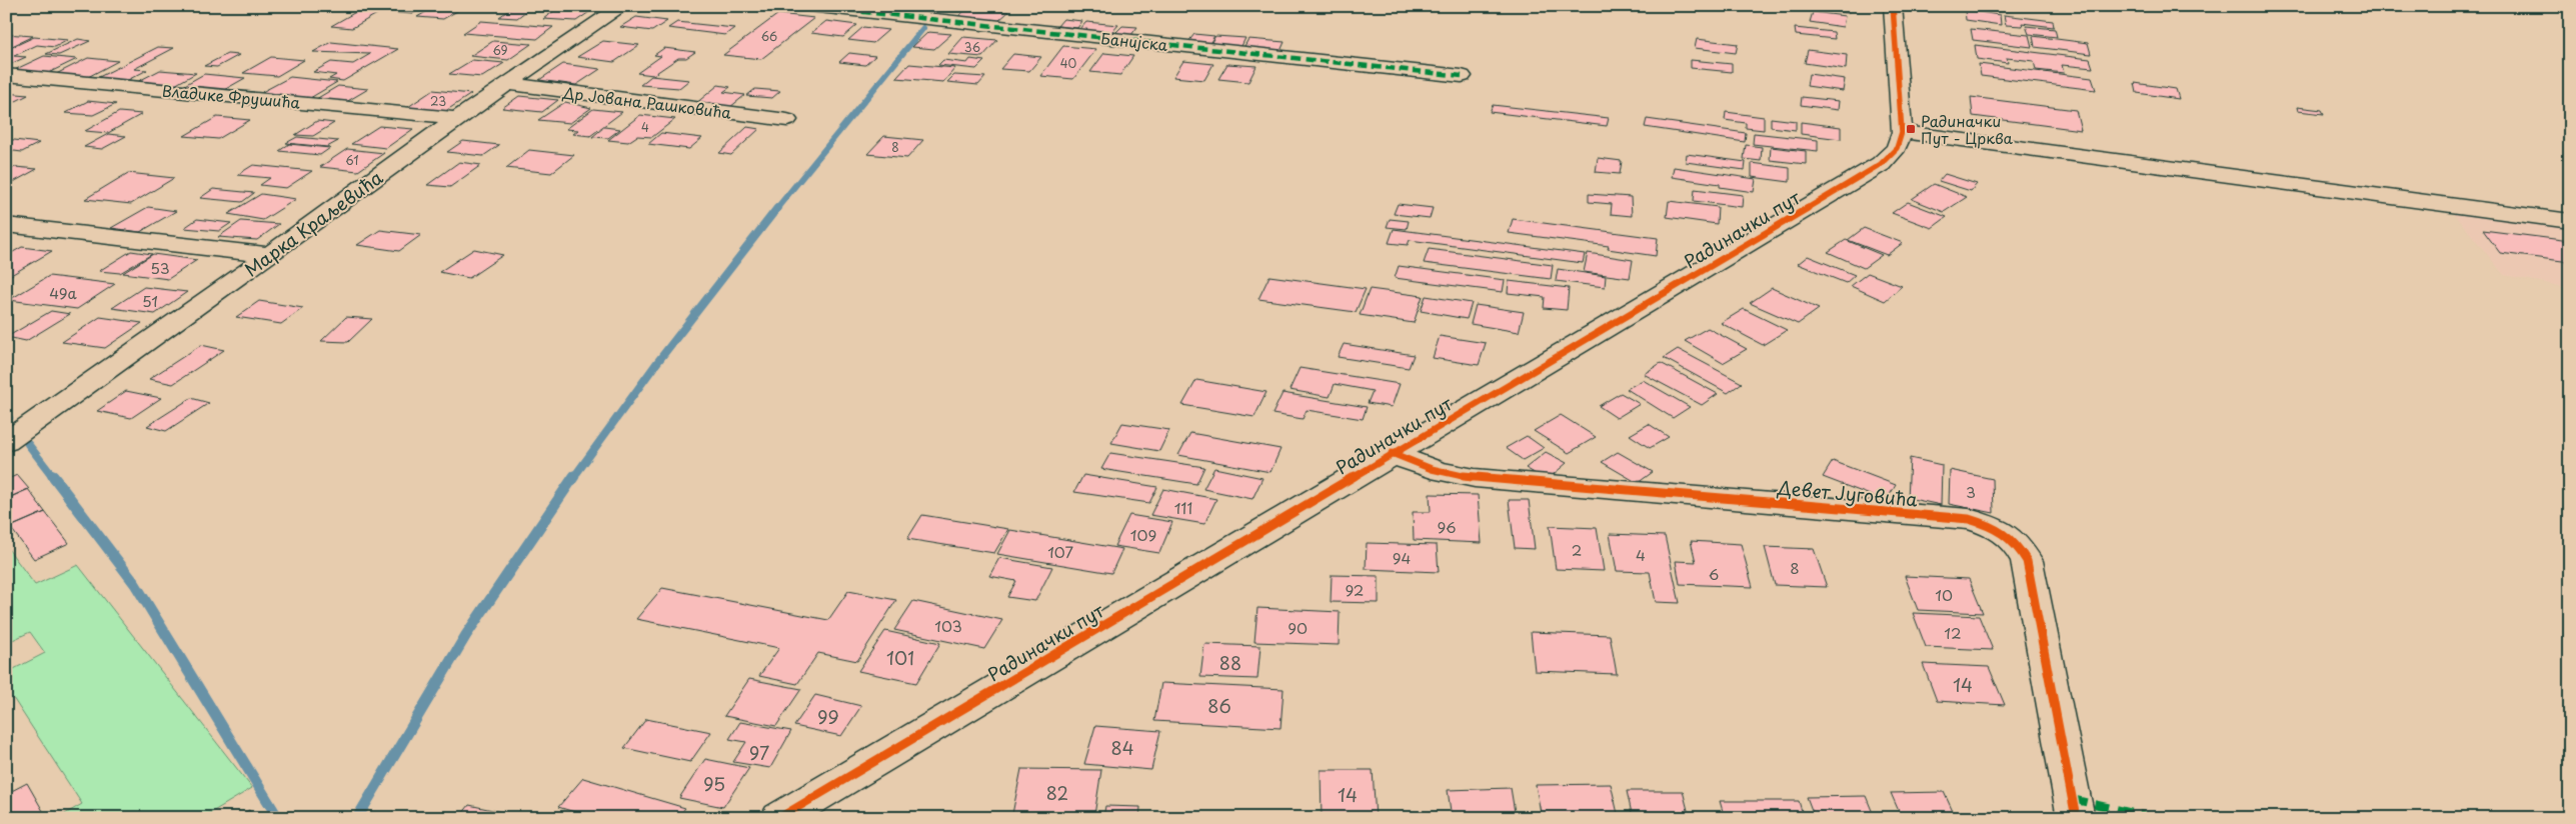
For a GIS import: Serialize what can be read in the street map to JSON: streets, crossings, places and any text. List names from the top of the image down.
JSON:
{
  "streets": {
    "street": [
      "Банијска",
      "Владике Фрушића",
      "Др Јована Рашковића",
      "Марка Краљевића",
      "Радиначки пут",
      "Девет Југовића"
    ]
  },
  "crossings": [
    ["Владике Фрушића", "Марка Краљевића"],
    ["Др Јована Рашковића", "Марка Краљевића"],
    ["Радиначки пут", "Девет Југовића"]
  ],
  "places": {
    "transit": ["Радиначки Пут - Црква"]
  },
  "house_numbers": [
    "66",
    "36",
    "69",
    "40",
    "23",
    "4",
    "8",
    "61",
    "53",
    "49a",
    "51",
    "3",
    "111",
    "96",
    "109",
    "2",
    "107",
    "4",
    "94",
    "8",
    "6",
    "92",
    "10",
    "103",
    "90",
    "12",
    "101",
    "88",
    "14",
    "86",
    "99",
    "84",
    "97",
    "95",
    "82",
    "14"
  ]
}
